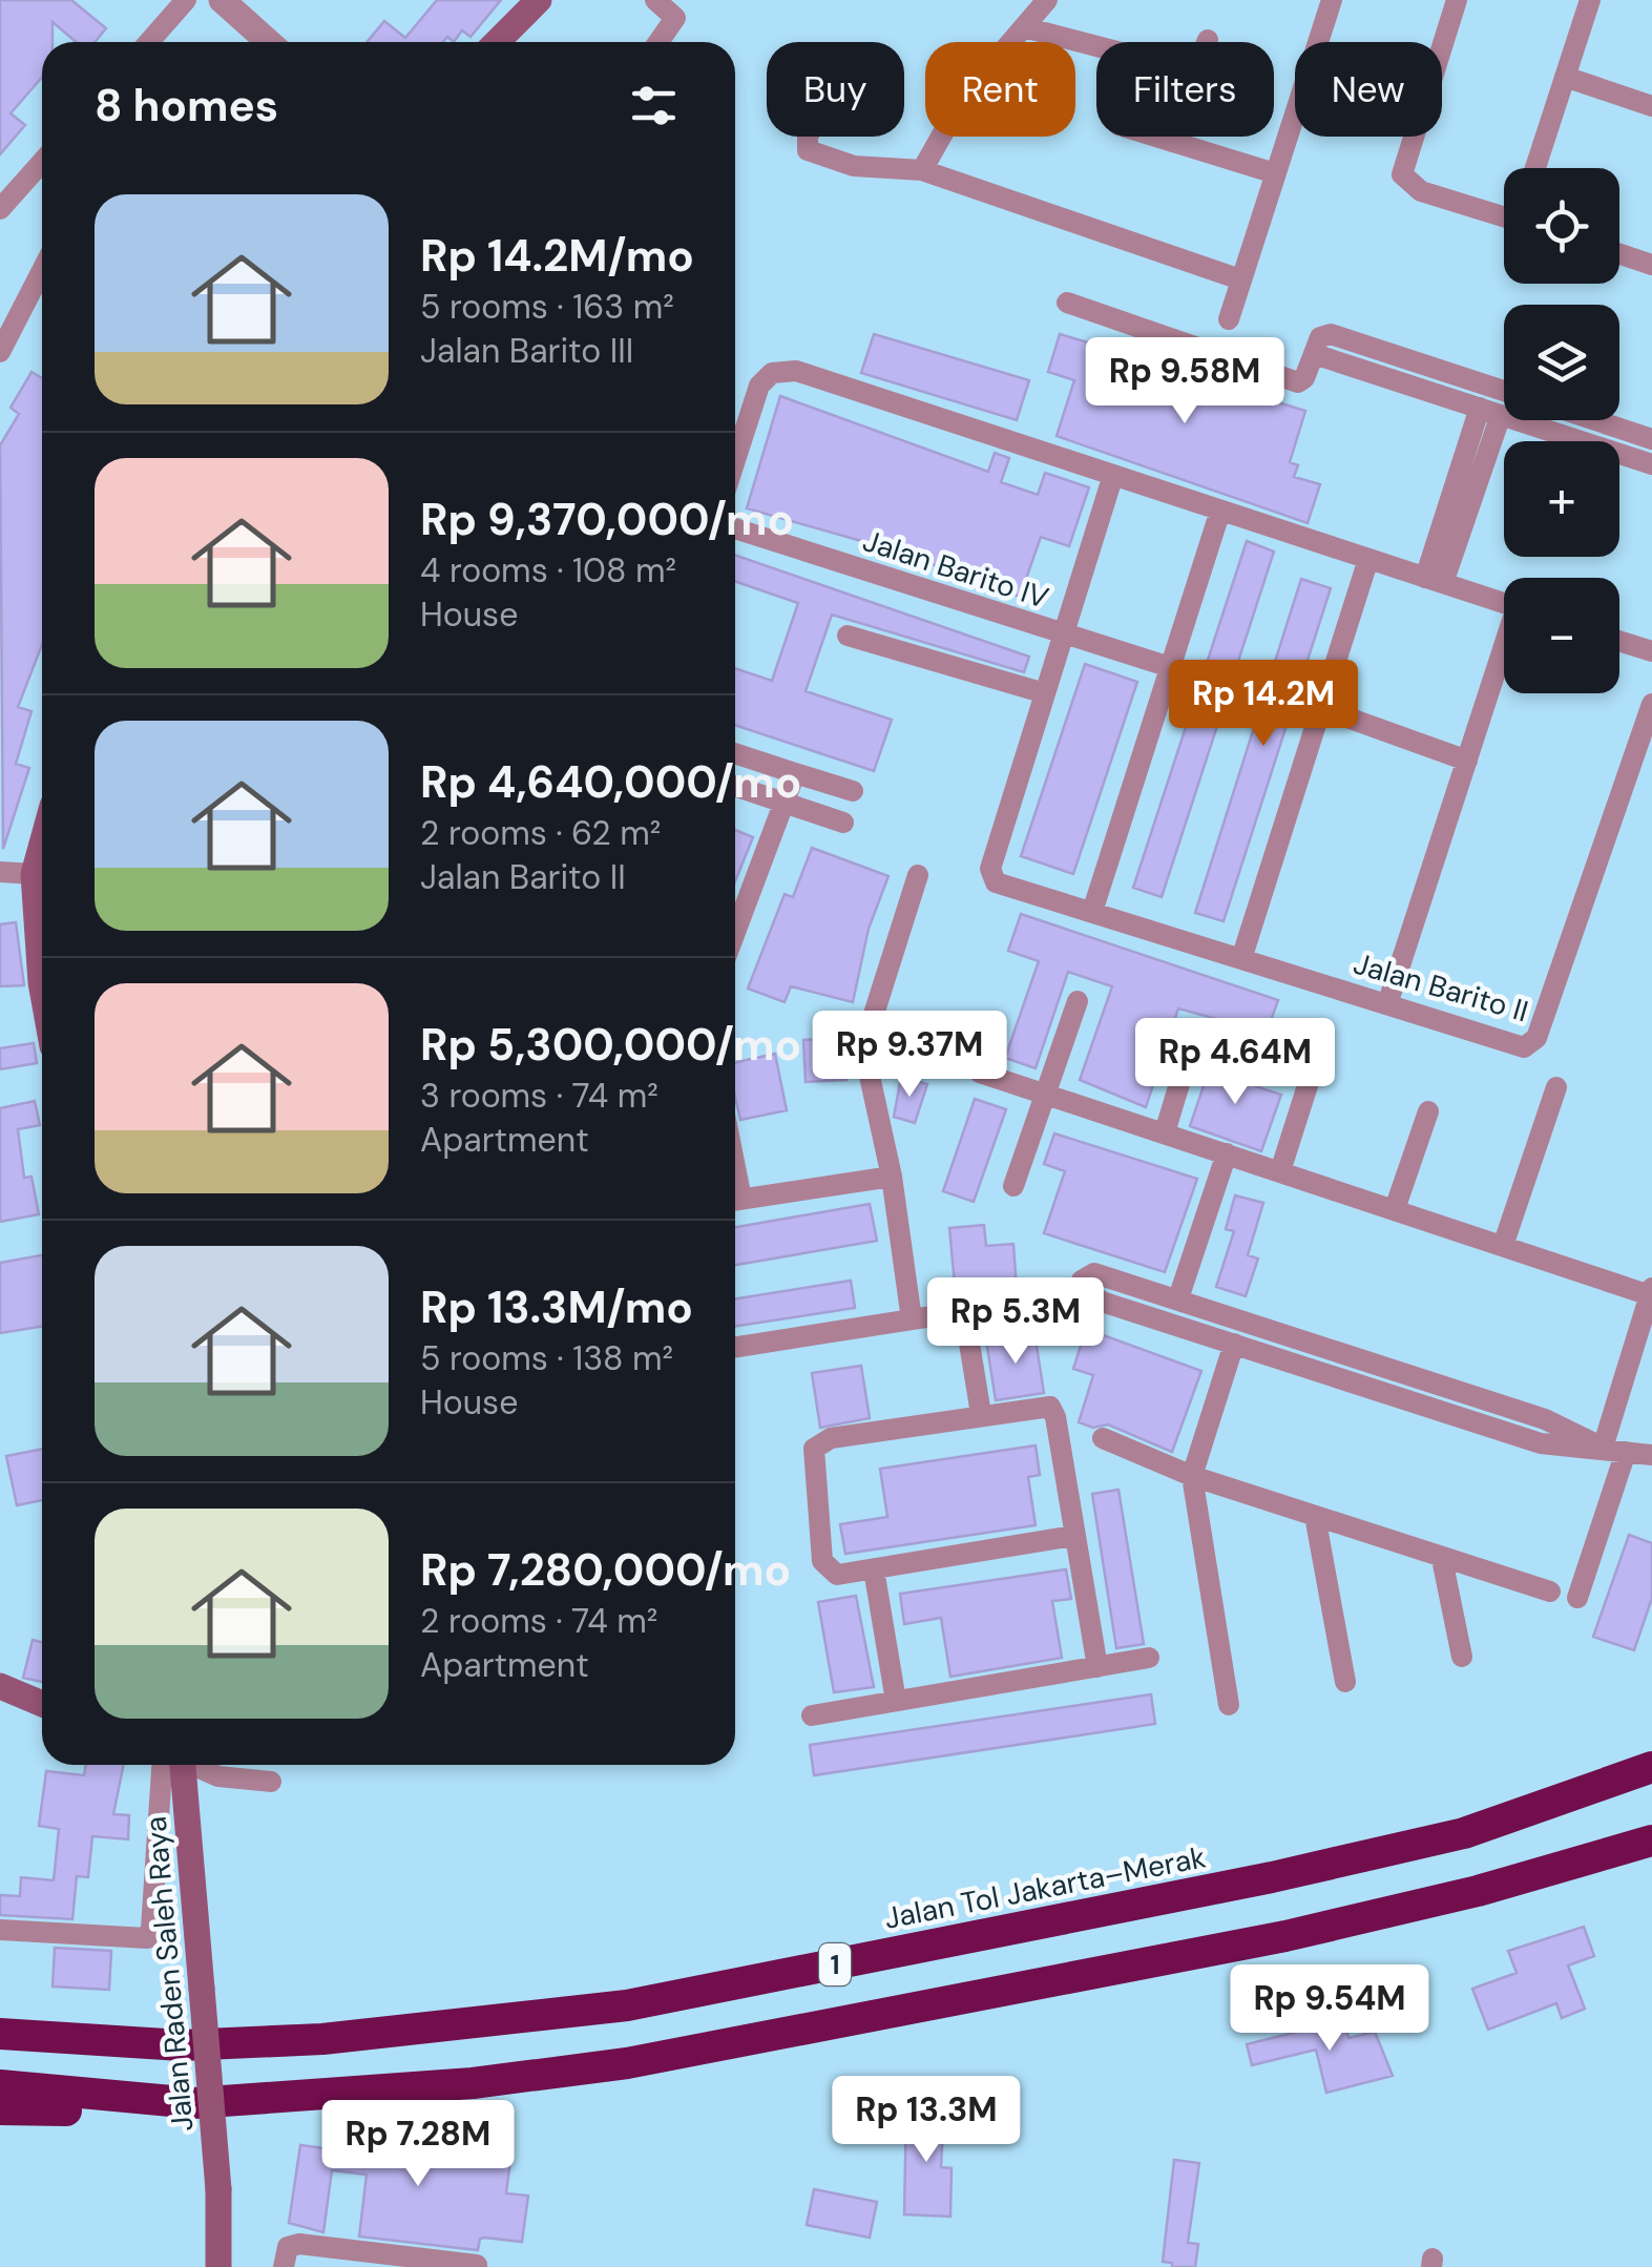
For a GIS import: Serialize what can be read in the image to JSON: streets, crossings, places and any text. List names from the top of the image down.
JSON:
{
  "streets": {
    "highway": ["Jalan Tol Jakarta–Merak", "1"],
    "main road": ["Jalan Raden Saleh Raya"],
    "street": ["Jalan Barito IV", "Jalan Barito II"]
  },
  "page": {
    "chip": [
      "Buy",
      "Rent",
      "Filters",
      "New"
    ],
    "heading": "8 homes",
    "map_buttons": ["+", "−"],
    "list": [
      {
        "name": "Rp 14.2M/mo",
        "note": "5 rooms · 163 m² · Jalan Barito III"
      },
      {
        "name": "Rp 9,370,000/mo",
        "note": "4 rooms · 108 m² · House"
      },
      {
        "name": "Rp 4,640,000/mo",
        "note": "2 rooms · 62 m² · Jalan Barito II"
      },
      {
        "name": "Rp 5,300,000/mo",
        "note": "3 rooms · 74 m² · Apartment"
      },
      {
        "name": "Rp 13.3M/mo",
        "note": "5 rooms · 138 m² · House"
      },
      {
        "name": "Rp 7,280,000/mo",
        "note": "2 rooms · 74 m² · Apartment"
      }
    ],
    "price": [
      "Rp 9.58M",
      "Rp 14.2M",
      "Rp 9.37M",
      "Rp 4.64M",
      "Rp 5.3M",
      "Rp 9.54M",
      "Rp 13.3M",
      "Rp 7.28M"
    ]
  }
}
